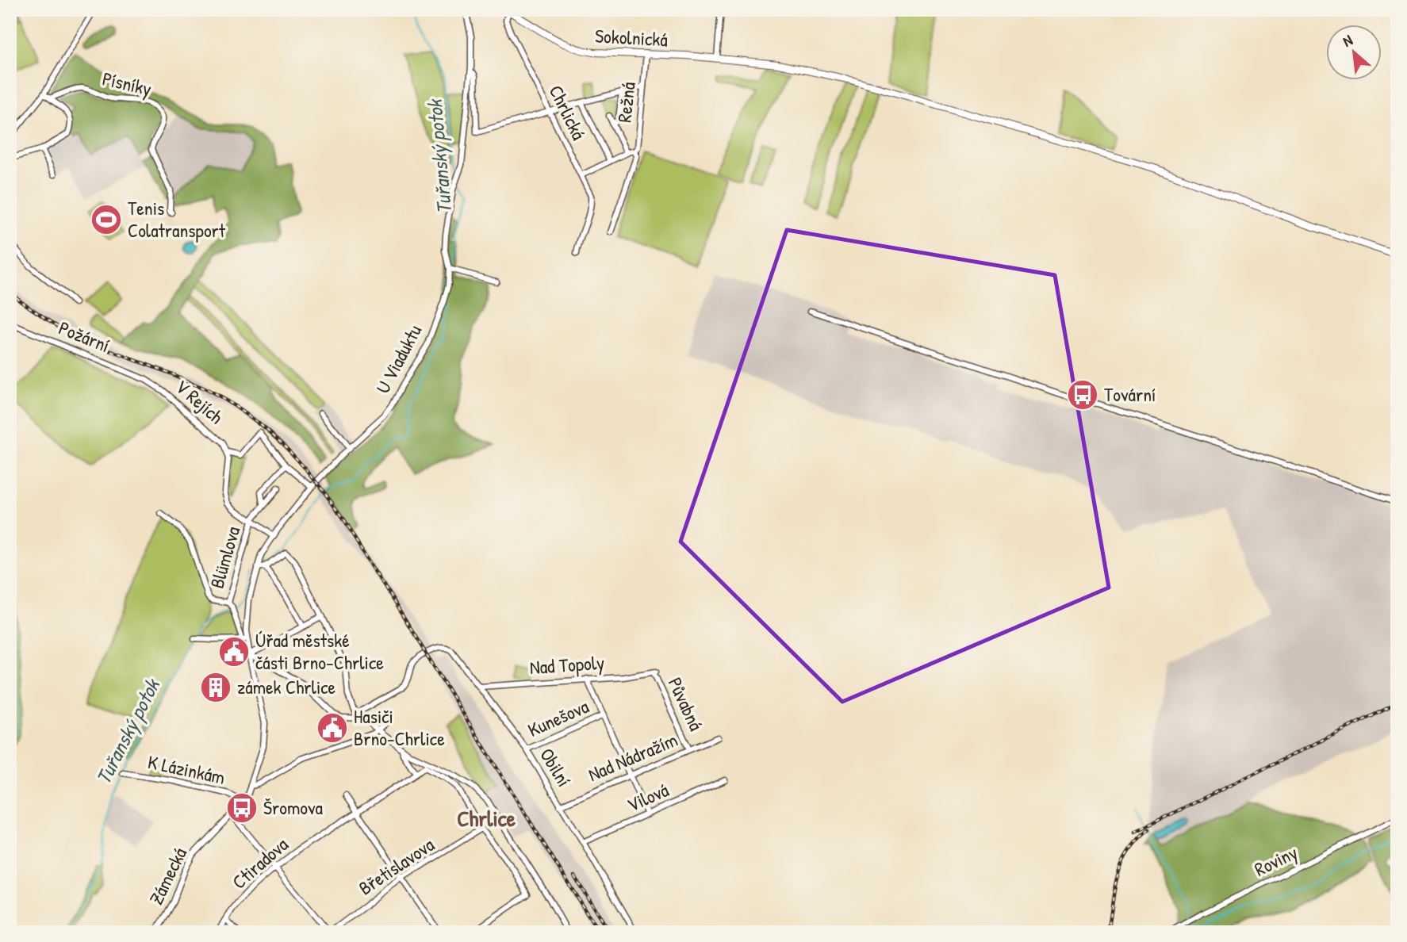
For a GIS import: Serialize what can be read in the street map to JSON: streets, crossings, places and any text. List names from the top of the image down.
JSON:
{
  "streets": {
    "main road": ["Sokolnická"],
    "street": [
      "Písníky",
      "Režná",
      "Chrlická",
      "Požární",
      "U Viaduktu",
      "V Rejích",
      "Blümlova",
      "Nad Topoly",
      "Půvabná",
      "Kunešova",
      "Nad Nádražím",
      "Obilní",
      "K Lázinkám",
      "Vilová",
      "Roviny",
      "Ctiradova",
      "Břetislavova",
      "Zámecká"
    ]
  },
  "crossings": [
    ["Sokolnická", "Režná"],
    ["Sokolnická", "Chrlická"],
    ["Režná", "Chrlická"],
    ["Požární", "V Rejích"],
    ["U Viaduktu", "V Rejích"],
    ["U Viaduktu", "Zámecká"],
    ["V Rejích", "Blümlova"],
    ["Nad Topoly", "Půvabná"],
    ["Nad Topoly", "Obilní"],
    ["Půvabná", "Nad Nádražím"],
    ["Kunešova", "Obilní"],
    ["Nad Nádražím", "Obilní"],
    ["Obilní", "Vilová"],
    ["K Lázinkám", "Zámecká"]
  ],
  "districts": ["Chrlice"],
  "water": ["Tuřanský potok"],
  "places": {
    "sports": ["Tenis Colatransport"],
    "bus stop": ["Tovární", "Šromova"],
    "public building": ["Úřad městské části Brno-Chrlice", "Hasiči Brno-Chrlice"],
    "building": ["zámek Chrlice"]
  },
  "north": "top left"
}
